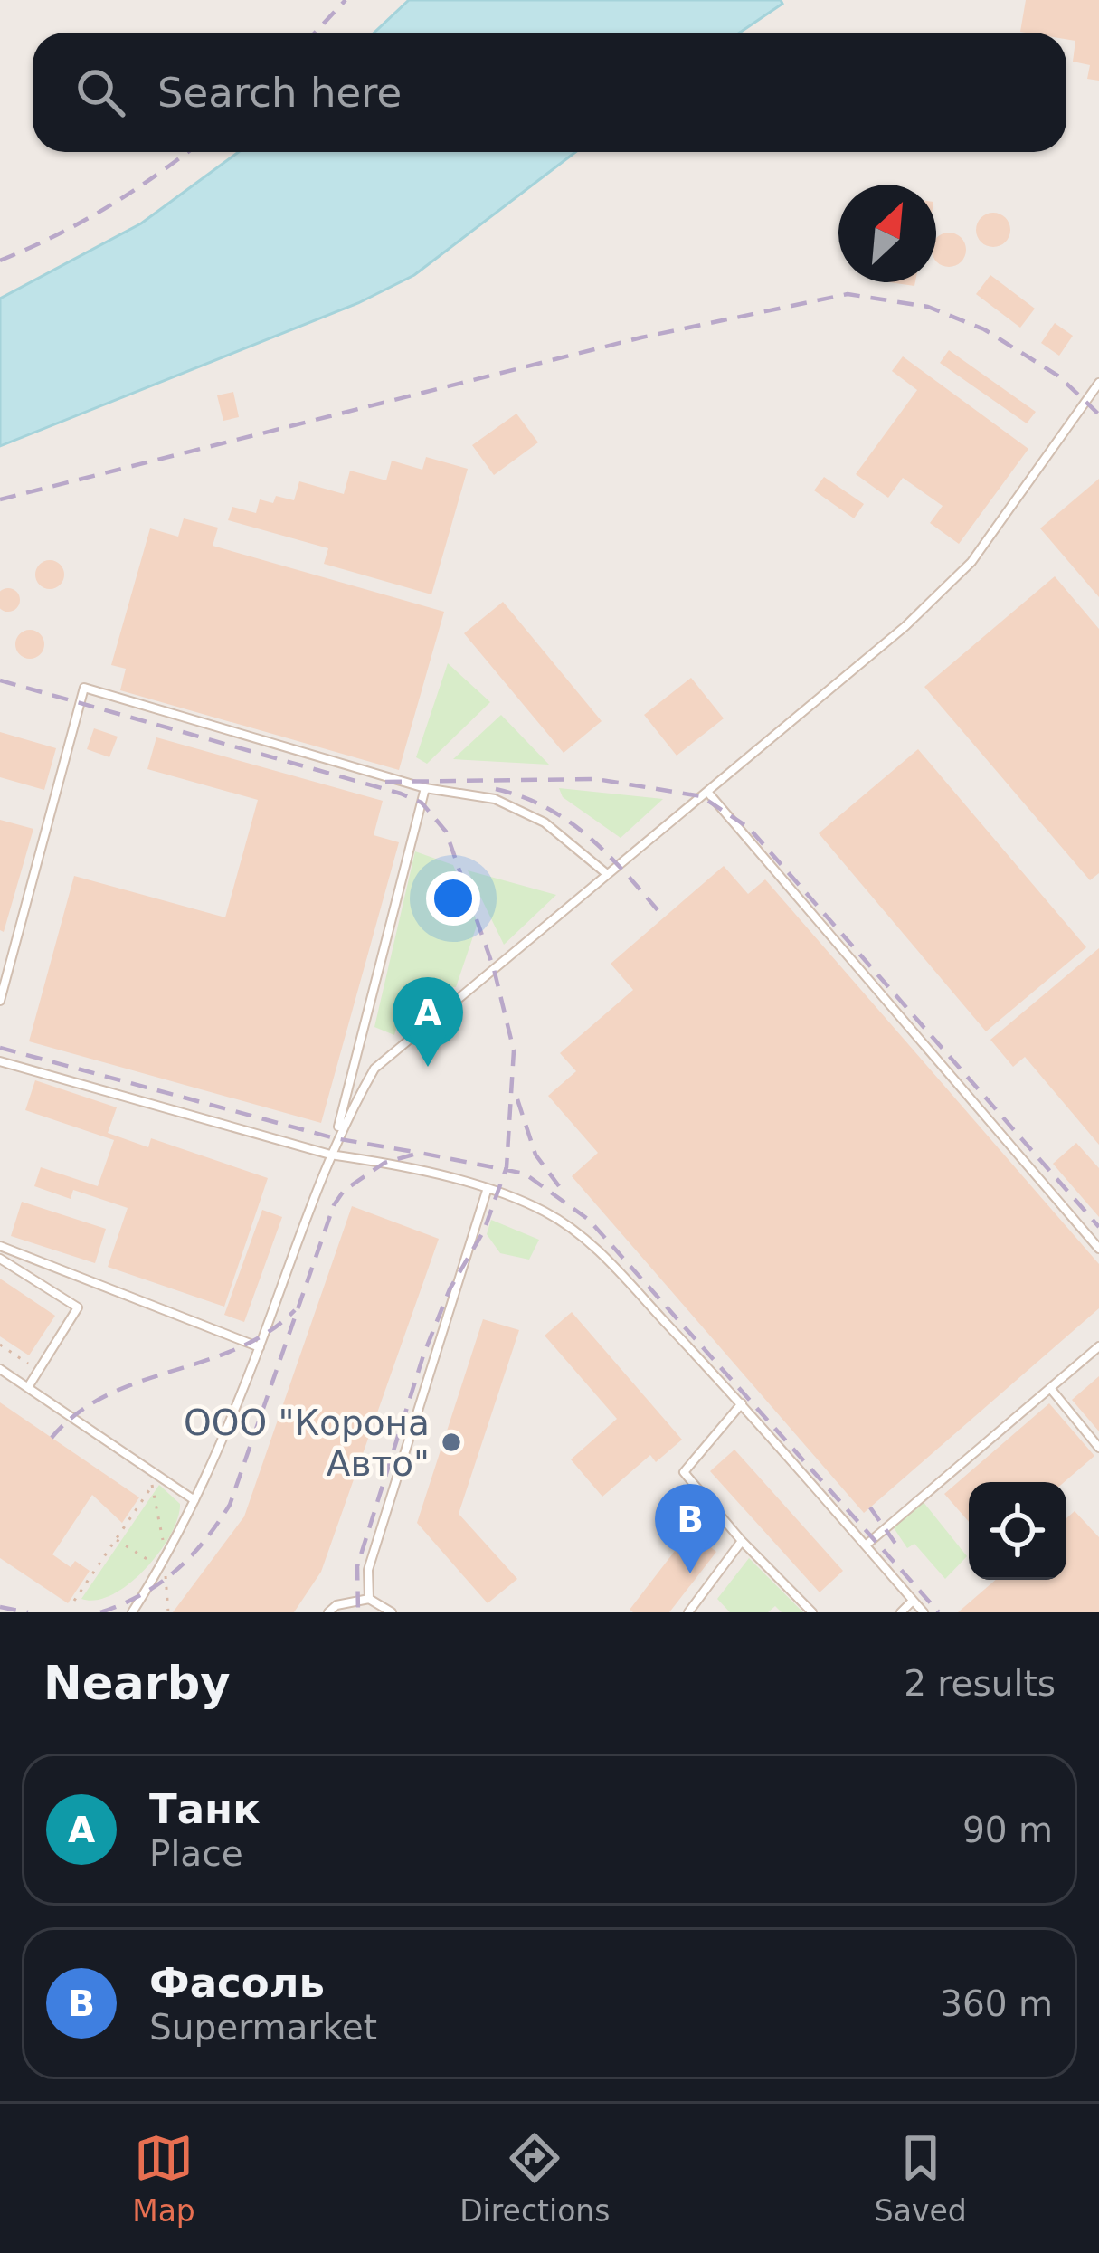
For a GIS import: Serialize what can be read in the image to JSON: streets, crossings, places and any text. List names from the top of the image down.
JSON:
{
  "places": ["ООО \"Корона Авто\""],
  "north": "top right",
  "page": {
    "search": "Search here",
    "pins": ["A", "B"],
    "heading": ["Nearby", "2 results"],
    "list": [
      {
        "mark": "A",
        "name": "Танк",
        "note": "Place",
        "value": "90 m"
      },
      {
        "mark": "B",
        "name": "Фасоль",
        "note": "Supermarket",
        "value": "360 m"
      }
    ],
    "nav": ["Map", "Directions", "Saved"]
  }
}
